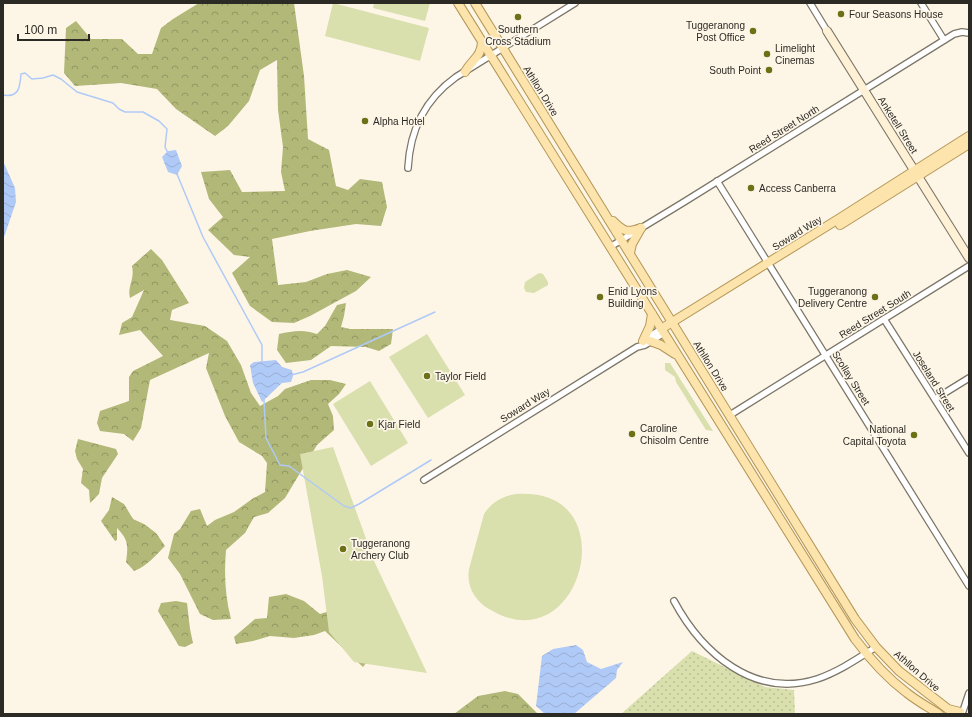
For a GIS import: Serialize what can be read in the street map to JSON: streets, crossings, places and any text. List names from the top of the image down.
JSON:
{
  "streets": {
    "main road": ["Athllon Drive", "Soward Way"],
    "street": [
      "Anketell Street",
      "Reed Street North",
      "Reed Street South",
      "Scollay Street",
      "Joseland Street"
    ]
  },
  "crossings": [
    ["Athllon Drive", "Reed Street North"],
    ["Athllon Drive", "Soward Way"],
    ["Athllon Drive", "Reed Street South"],
    ["Anketell Street", "Reed Street North"],
    ["Anketell Street", "Soward Way"],
    ["Reed Street North", "Scollay Street"],
    ["Soward Way", "Scollay Street"],
    ["Reed Street South", "Scollay Street"],
    ["Reed Street South", "Joseland Street"]
  ],
  "places": [
    "Four Seasons House",
    "Southern Cross Stadium",
    "Tuggeranong Post Office",
    "Limelight Cinemas",
    "South Point",
    "Alpha Hotel",
    "Access Canberra",
    "Enid Lyons Building",
    "Tuggeranong Delivery Centre",
    "Taylor Field",
    "Kjar Field",
    "Caroline Chisolm Centre",
    "National Capital Toyota",
    "Tuggeranong Archery Club"
  ],
  "scale_bar": "100 m"
}
